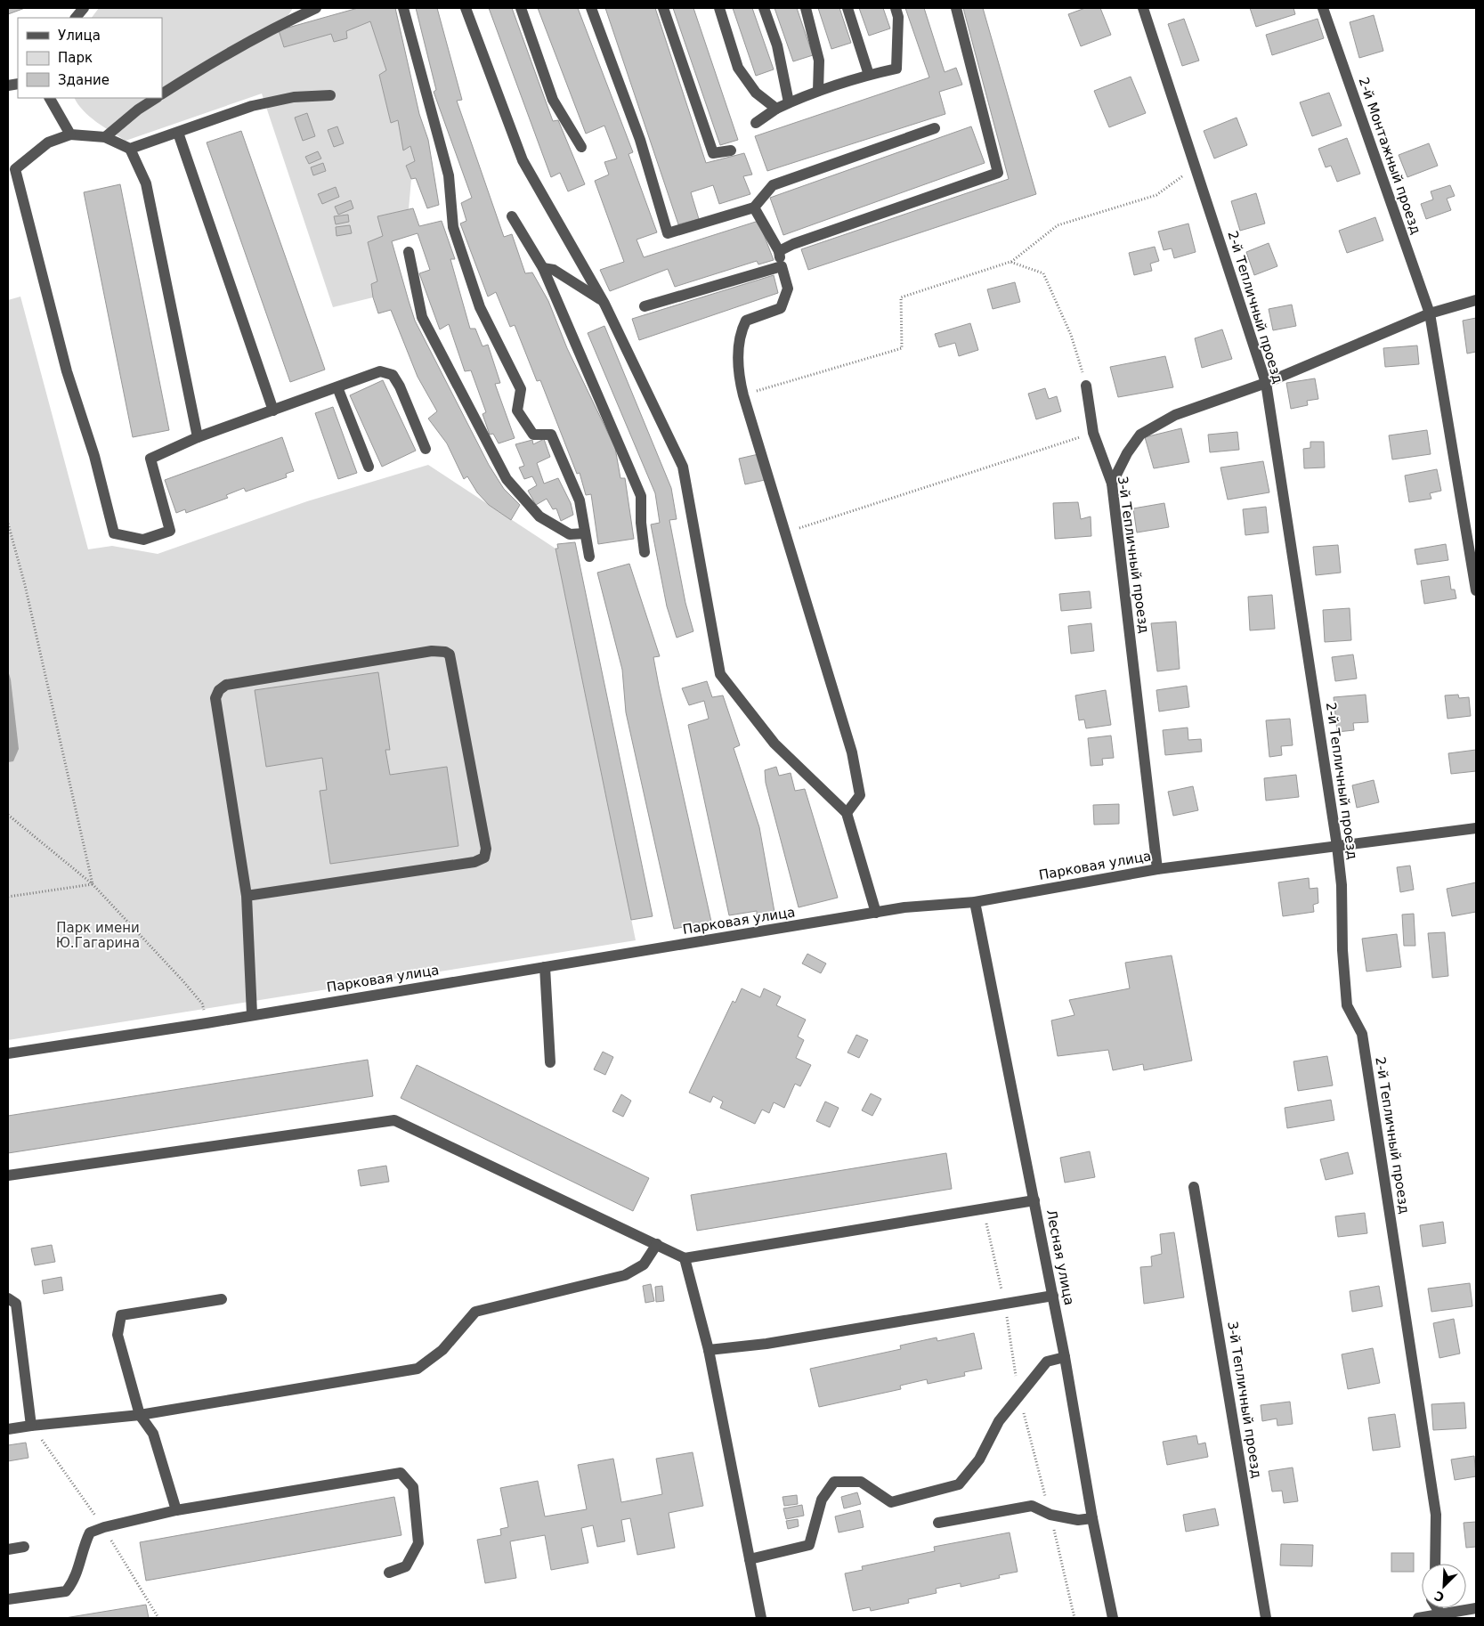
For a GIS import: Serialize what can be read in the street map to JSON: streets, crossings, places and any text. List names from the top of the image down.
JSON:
{
  "streets": {
    "street": [
      "2-й Монтажный проезд",
      "2-й Тепличный проезд",
      "3-й Тепличный проезд",
      "Парковая улица",
      "Лесная улица"
    ]
  },
  "crossings": [
    ["2-й Тепличный проезд", "Парковая улица"],
    ["3-й Тепличный проезд", "Парковая улица"],
    ["Парковая улица", "Лесная улица"]
  ],
  "parks": ["Парк имени Ю.Гагарина"],
  "legend": ["Улица", "Парк", "Здание"],
  "north": "bottom left"
}
